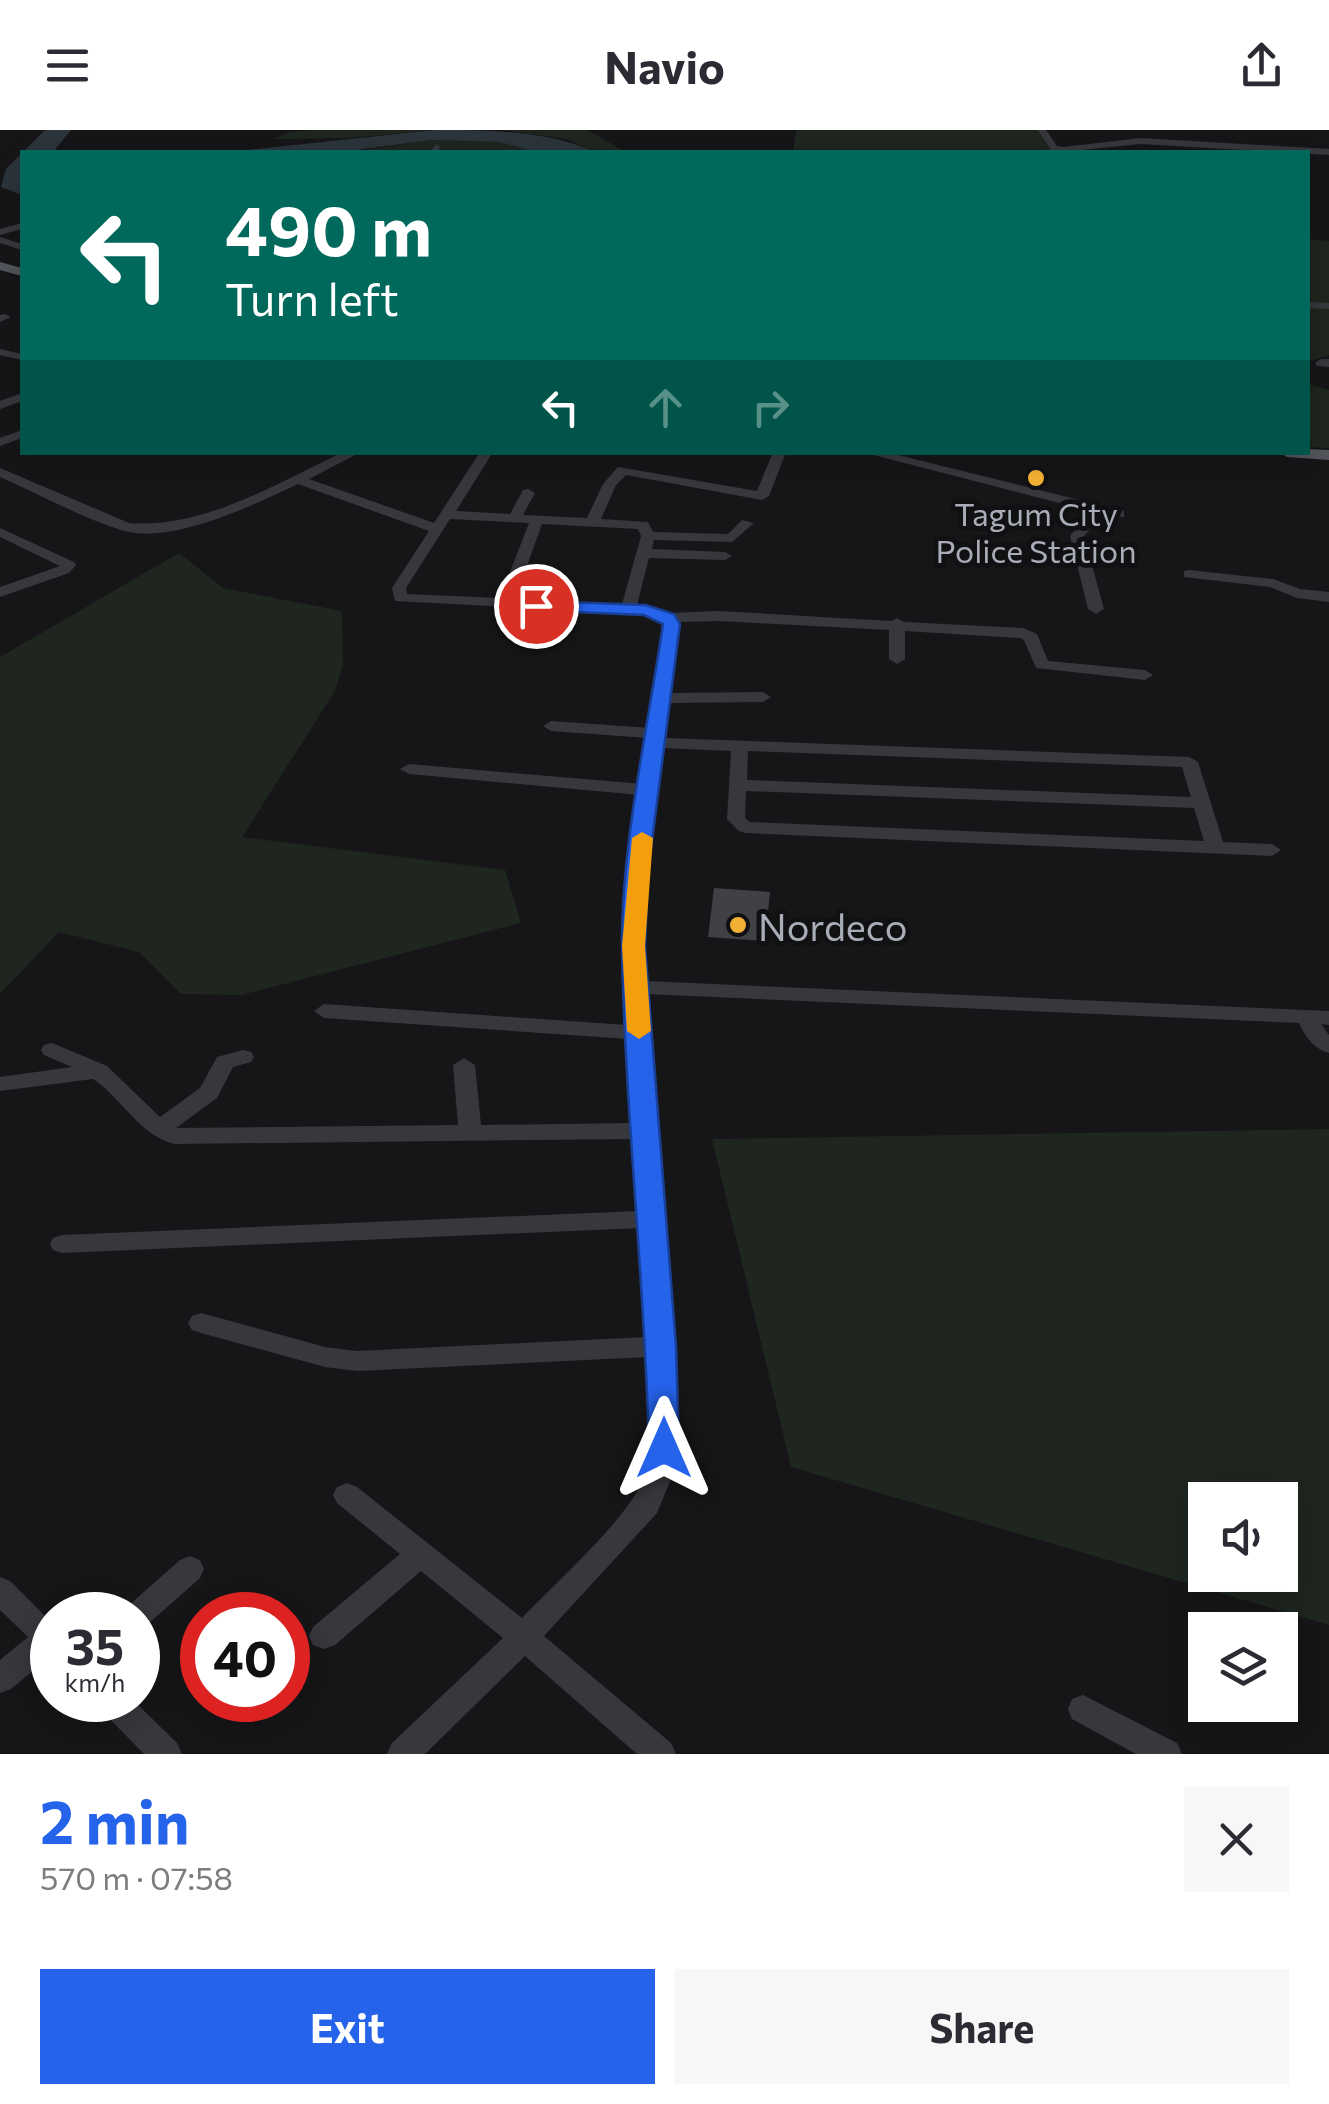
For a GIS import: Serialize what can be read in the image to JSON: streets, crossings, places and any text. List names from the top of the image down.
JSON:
{
  "places": ["Tagum City Police Station", "Nordeco"],
  "page": {
    "header": "Navio",
    "turn": ["490 m", "Turn left"],
    "speed": "35 km/h",
    "limit": "40",
    "heading": ["2 min", "570 m · 07:58"],
    "buttons": ["Exit", "Share"]
  }
}
